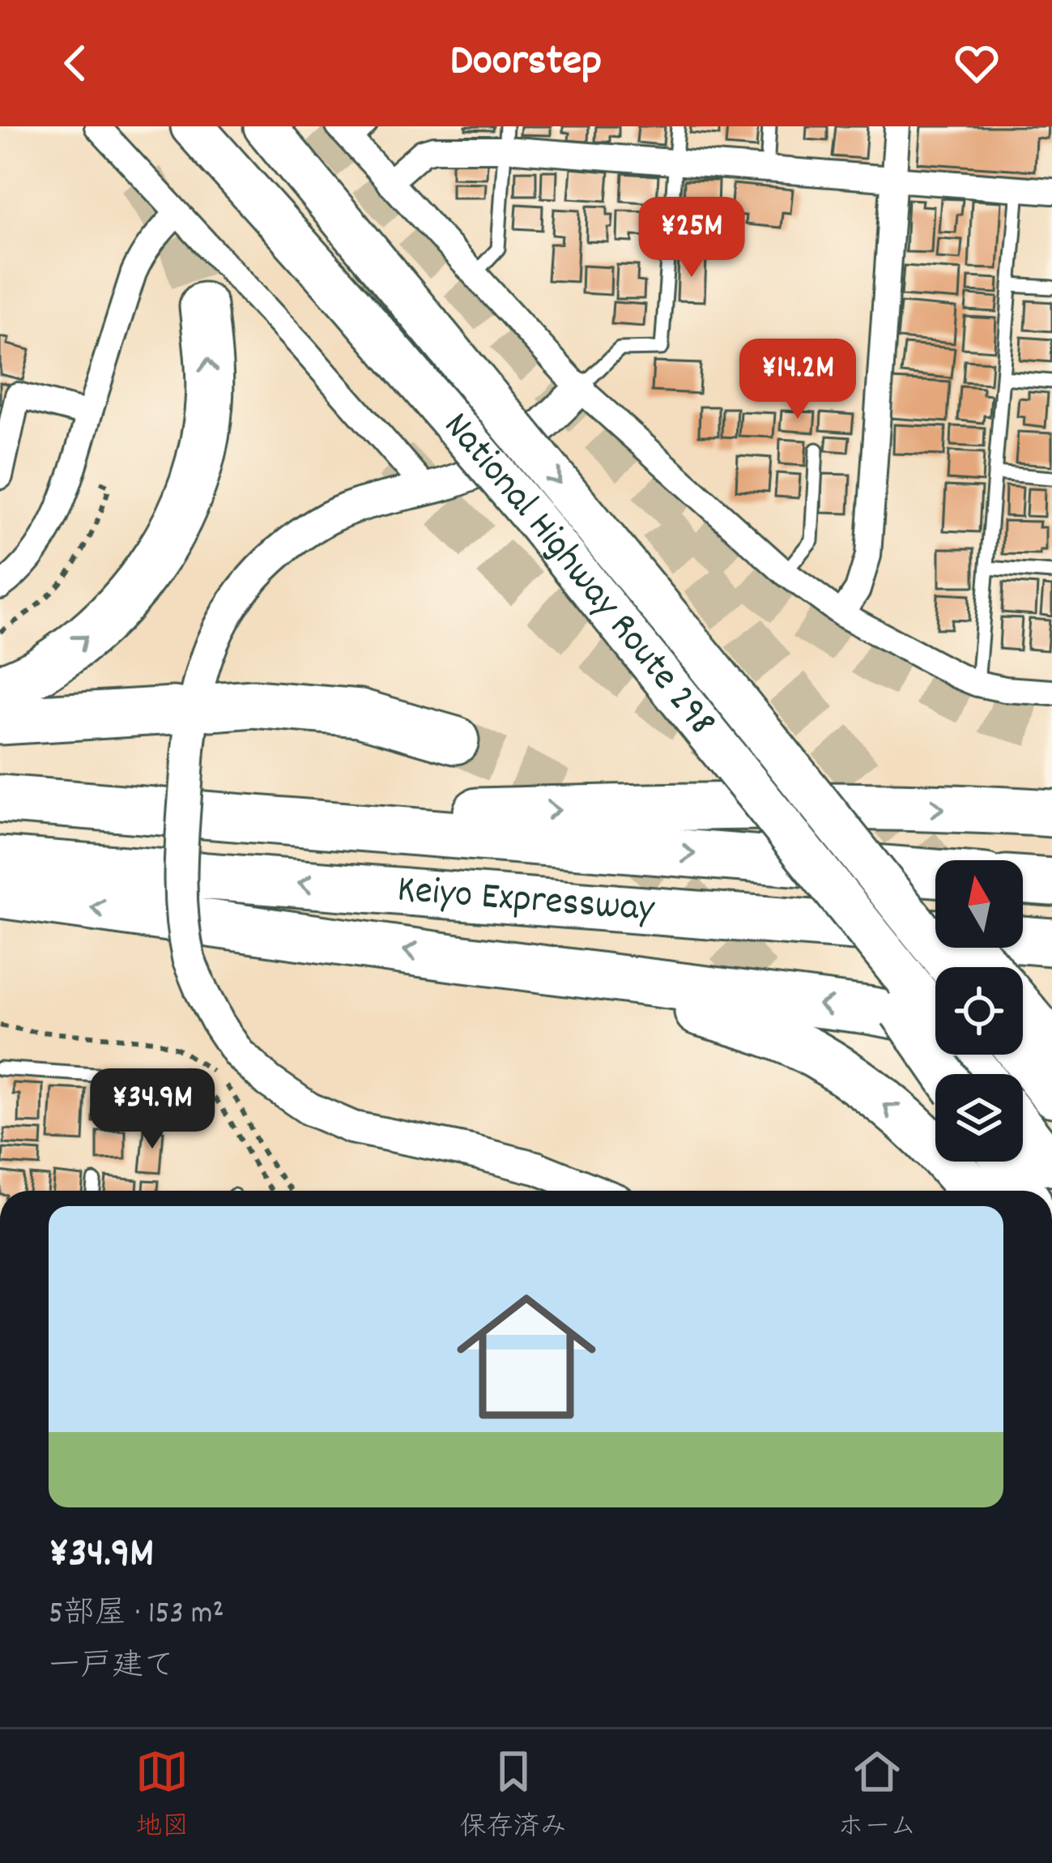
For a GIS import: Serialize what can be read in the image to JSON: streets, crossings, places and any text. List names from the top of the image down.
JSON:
{
  "streets": {
    "highway": ["National Highway Route 298", "Keiyo Expressway"]
  },
  "north": "top",
  "page": {
    "header": "Doorstep",
    "price": ["¥25M", "¥14.2M", "¥34.9M"],
    "list": [
      {
        "name": "¥34.9M",
        "note": "5部屋 · 153 m² · 一戸建て"
      }
    ],
    "tabs": ["地図", "保存済み", "ホーム"]
  }
}
